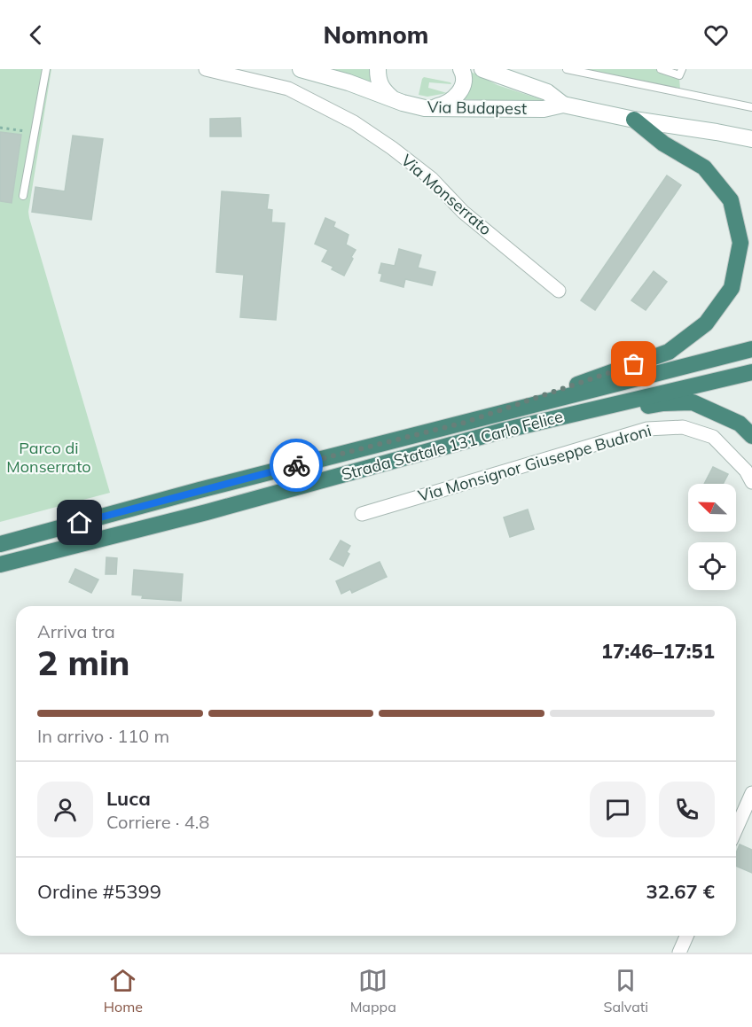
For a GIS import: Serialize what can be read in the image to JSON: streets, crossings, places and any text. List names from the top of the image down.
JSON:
{
  "streets": {
    "highway": ["Strada Statale 131 Carlo Felice"],
    "main road": ["Via Budapest"],
    "street": ["Via Monserrato", "Via Monsignor Giuseppe Budroni"]
  },
  "parks": ["Parco di Monserrato"],
  "north": "top left",
  "page": {
    "header": "Nomnom",
    "heading": ["2 min", "Arriva tra", "17:46–17:51"],
    "panel": [
      "Luca",
      "Corriere · 4.8",
      "Ordine #5399",
      "32.67 €"
    ],
    "bar": "In arrivo · 110 m",
    "tabs": ["Home", "Mappa", "Salvati"]
  }
}
